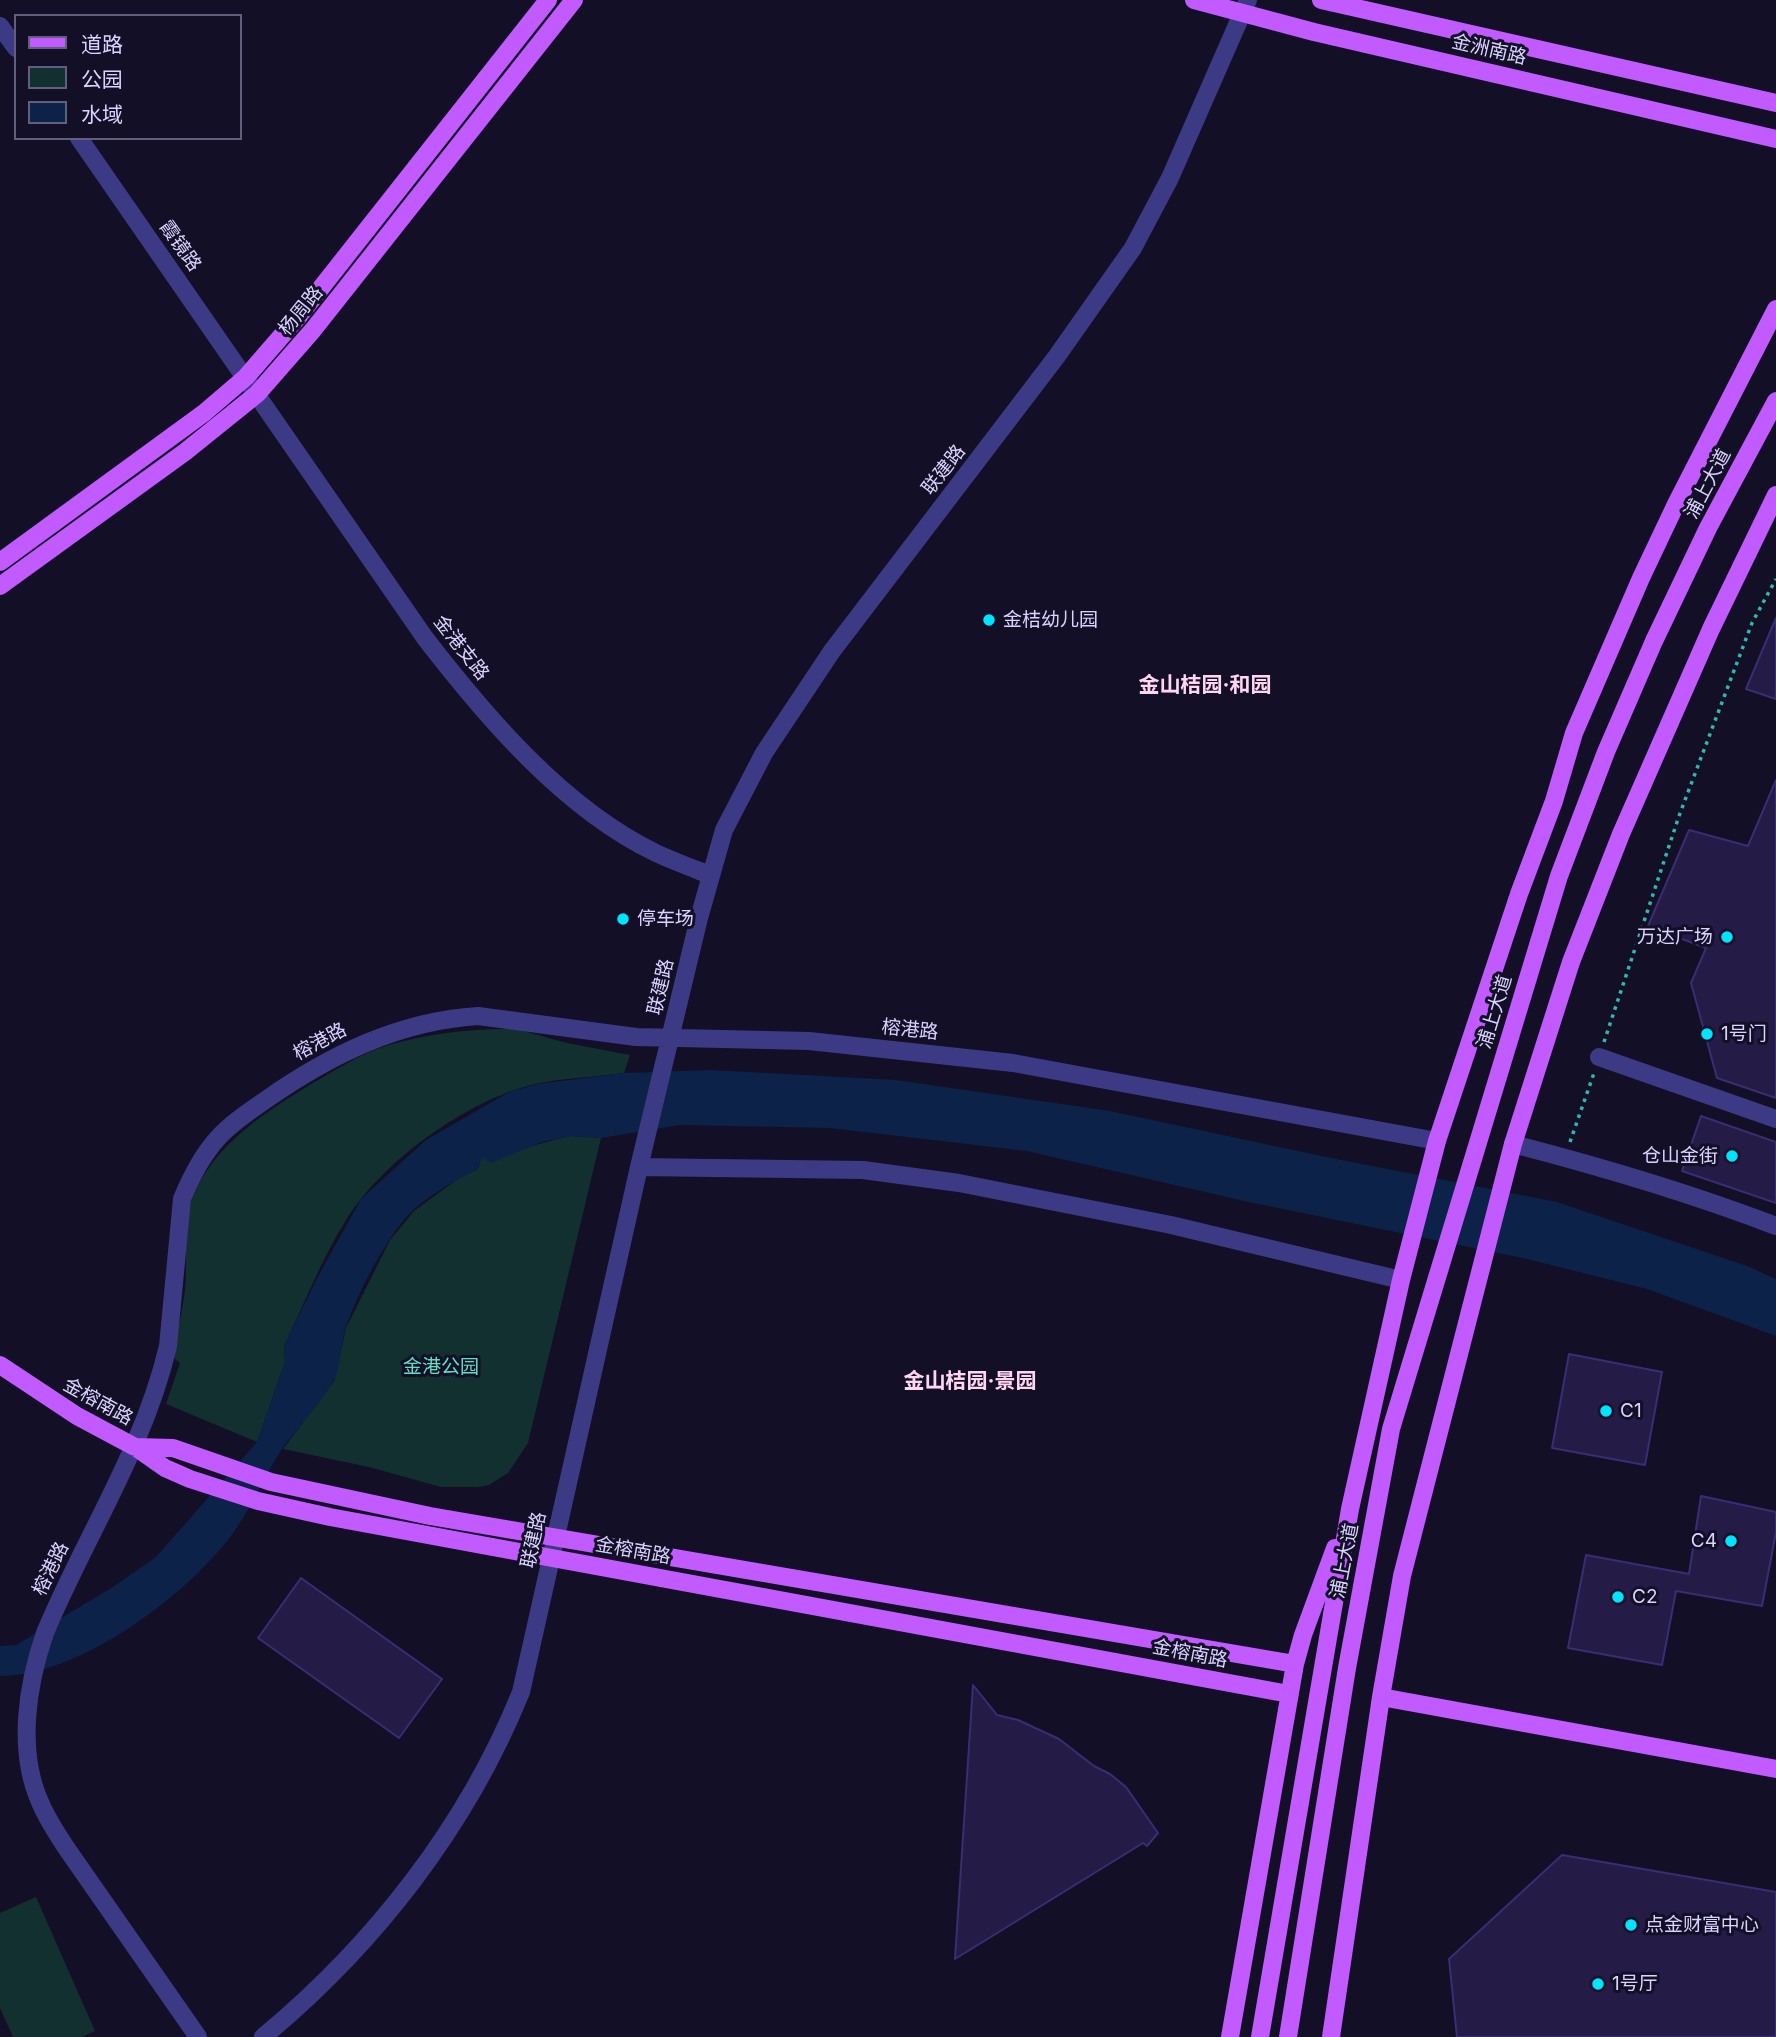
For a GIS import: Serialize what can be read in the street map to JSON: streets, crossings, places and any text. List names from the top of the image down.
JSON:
{
  "streets": {
    "main road": [
      "金洲南路",
      "杨周路",
      "浦上大道",
      "金榕南路"
    ],
    "street": [
      "霞镜路",
      "联建路",
      "金港支路",
      "榕港路"
    ]
  },
  "crossings": [
    ["金洲南路", "联建路"],
    ["霞镜路", "杨周路"],
    ["霞镜路", "金港支路"],
    ["杨周路", "金港支路"],
    ["联建路", "金港支路"],
    ["联建路", "榕港路"],
    ["联建路", "金榕南路"],
    ["浦上大道", "榕港路"],
    ["浦上大道", "金榕南路"],
    ["榕港路", "金榕南路"]
  ],
  "districts": ["金山桔园·和园", "金山桔园·景园"],
  "parks": ["金港公园"],
  "places": [
    "金桔幼儿园",
    "停车场",
    "万达广场",
    "1号门",
    "仓山金街",
    "C1",
    "C4",
    "C2",
    "点金财富中心",
    "1号厅"
  ],
  "legend": ["道路", "公园", "水域"]
}
